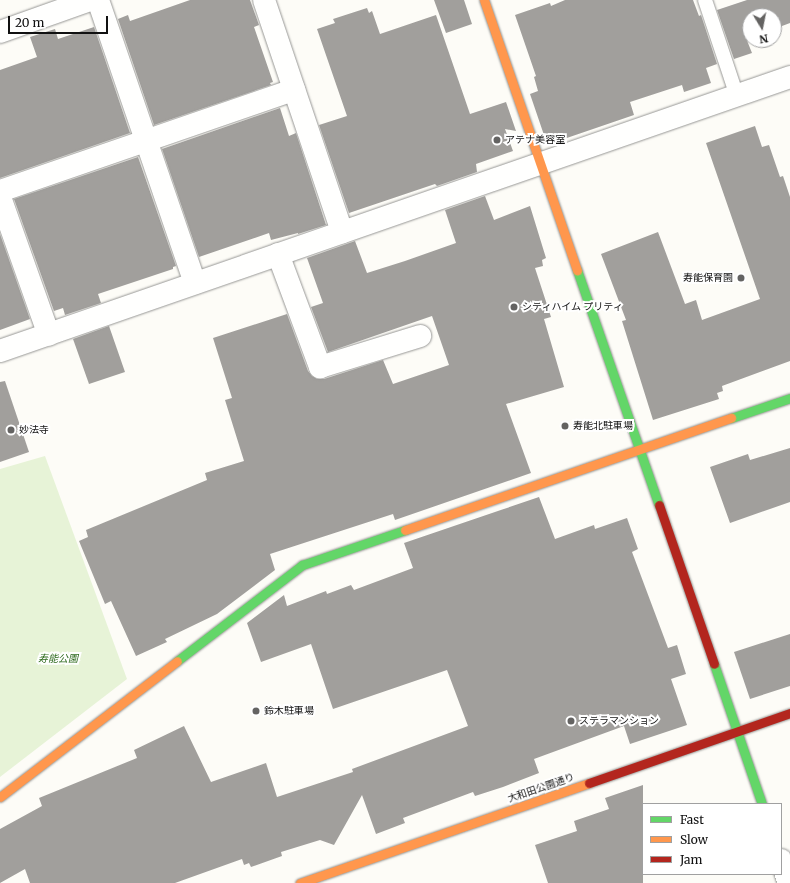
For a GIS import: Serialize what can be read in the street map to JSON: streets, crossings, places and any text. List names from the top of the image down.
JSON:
{
  "streets": {
    "street": ["大和田公園通り"]
  },
  "parks": ["寿能公園"],
  "places": [
    "アテナ美容室",
    "寿能保育園",
    "シティハイム プリティ",
    "寿能北駐車場",
    "妙法寺",
    "鈴木駐車場",
    "ステラマンション"
  ],
  "legend": ["Fast", "Slow", "Jam"],
  "scale_bar": "20 m",
  "north": "bottom"
}
